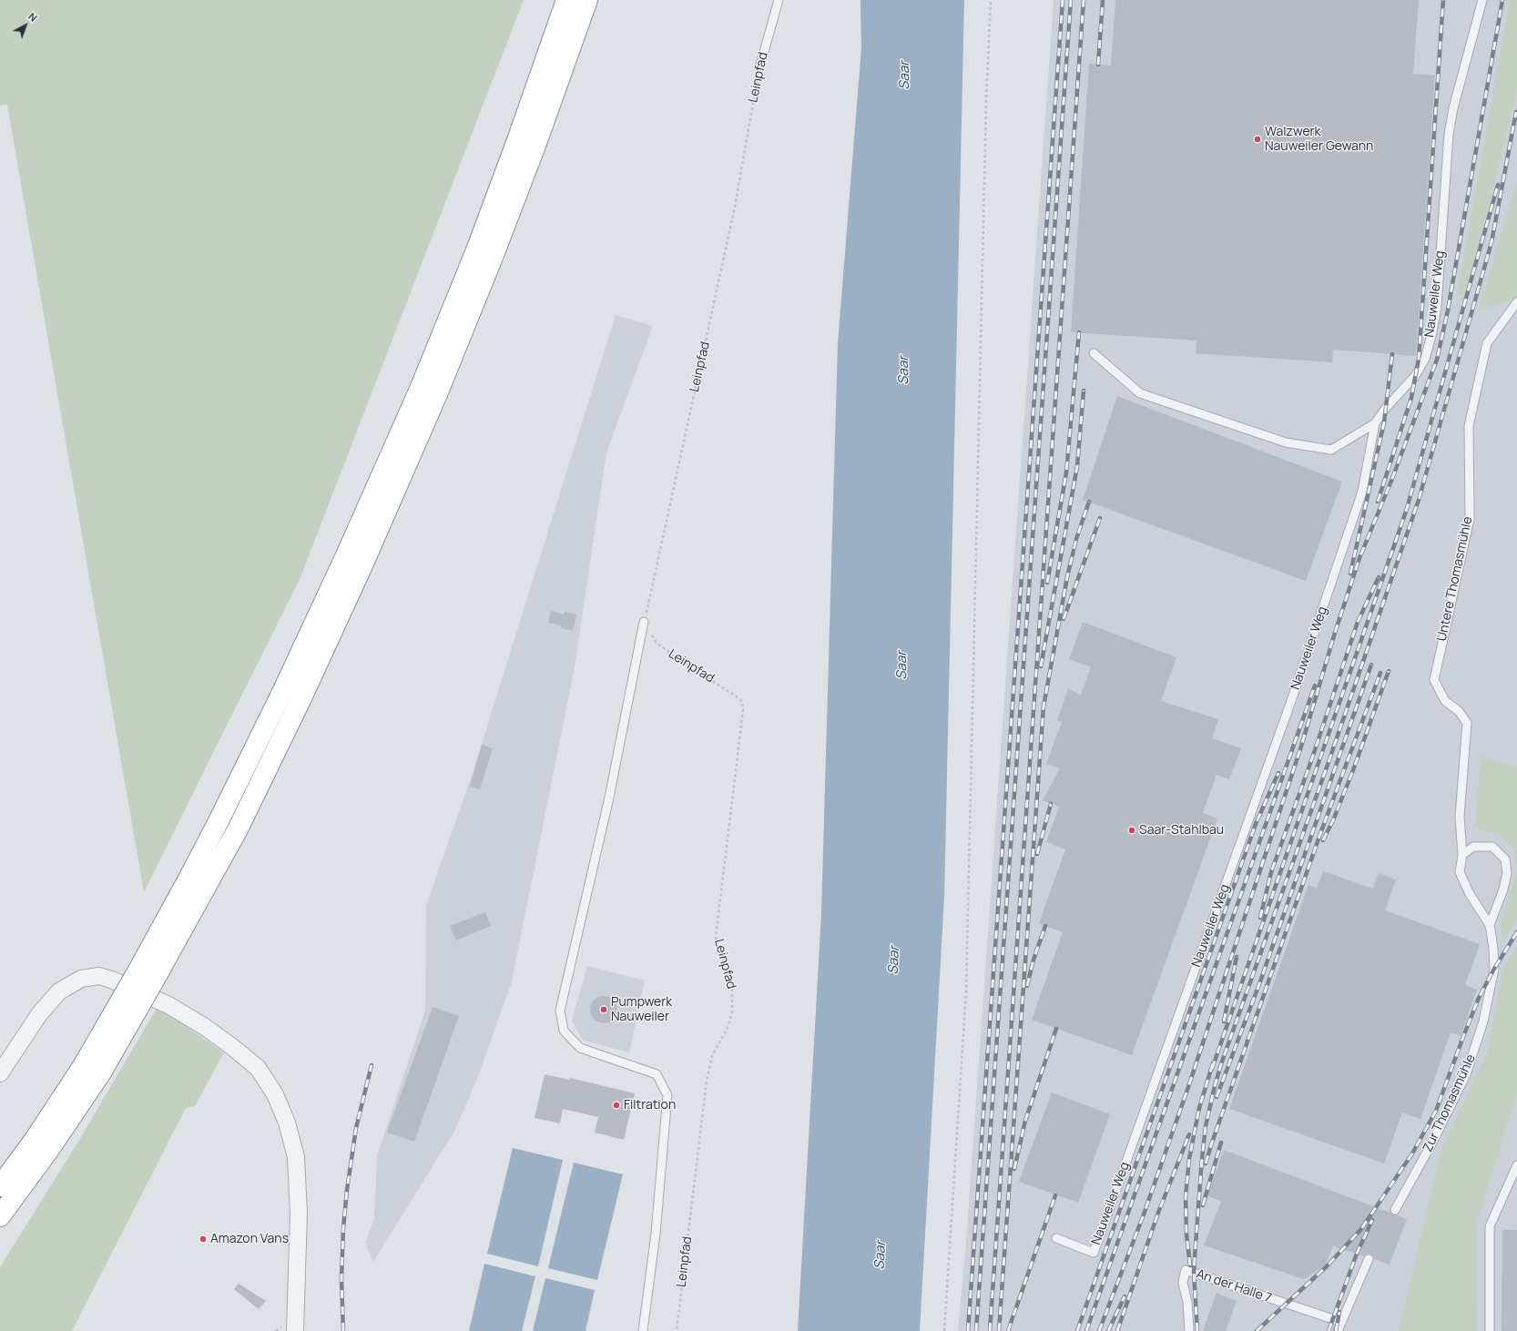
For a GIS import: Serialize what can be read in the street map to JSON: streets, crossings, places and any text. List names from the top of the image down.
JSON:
{
  "streets": {
    "lane": [
      "Leinpfad",
      "Nauweiler Weg",
      "Untere Thomasmühle",
      "Zur Thomasmühle",
      "An der Halle 7"
    ]
  },
  "crossings": [
    ["Untere Thomasmühle", "Zur Thomasmühle"]
  ],
  "water": ["Saar"],
  "places": [
    "Walzwerk Nauweiler Gewann",
    "Saar-Stahlbau",
    "Pumpwerk Nauweiler",
    "Filtration",
    "Amazon Vans"
  ],
  "north": "top right"
}
